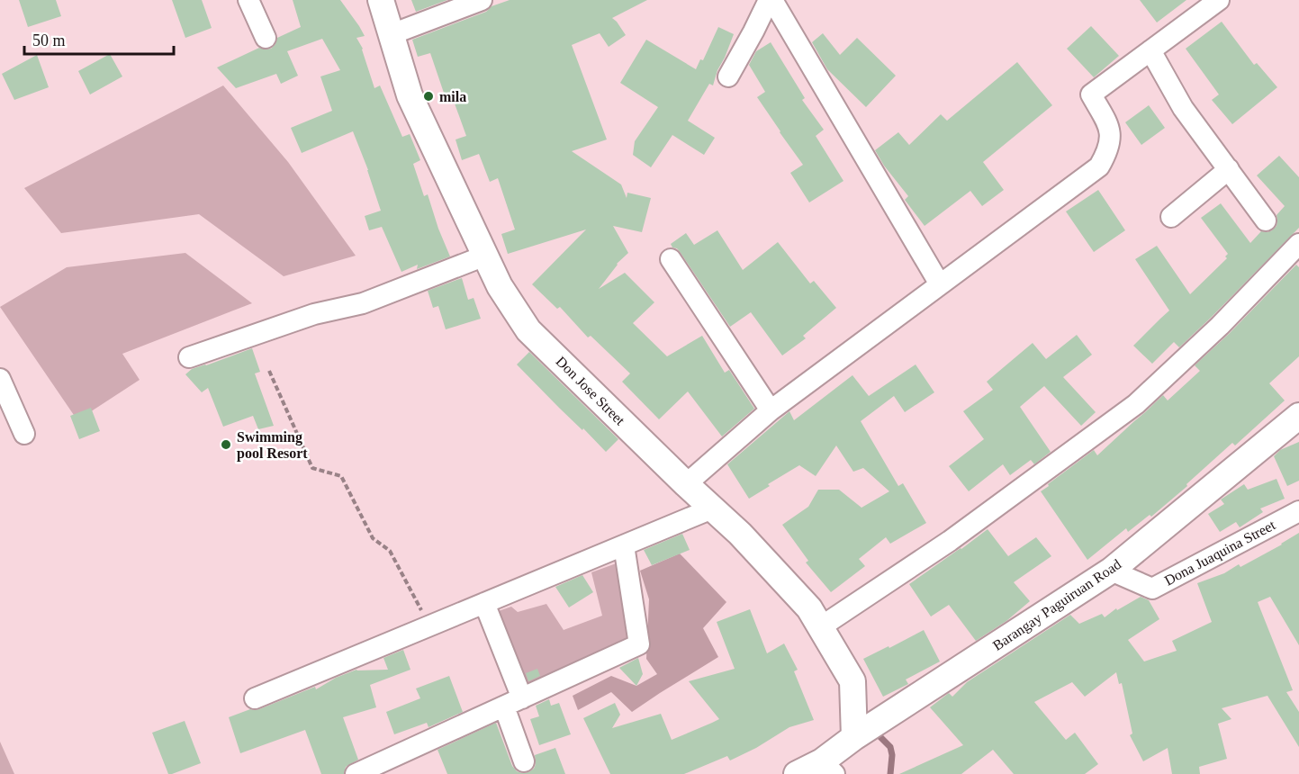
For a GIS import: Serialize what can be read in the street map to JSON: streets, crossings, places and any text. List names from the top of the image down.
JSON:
{
  "streets": {
    "street": ["Don Jose Street", "Dona Juaquina Street", "Barangay Paguiruan Road"]
  },
  "crossings": [
    ["Don Jose Street", "Barangay Paguiruan Road"],
    ["Dona Juaquina Street", "Barangay Paguiruan Road"]
  ],
  "places": ["mila", "Swimming pool Resort"],
  "scale_bar": "50 m"
}
